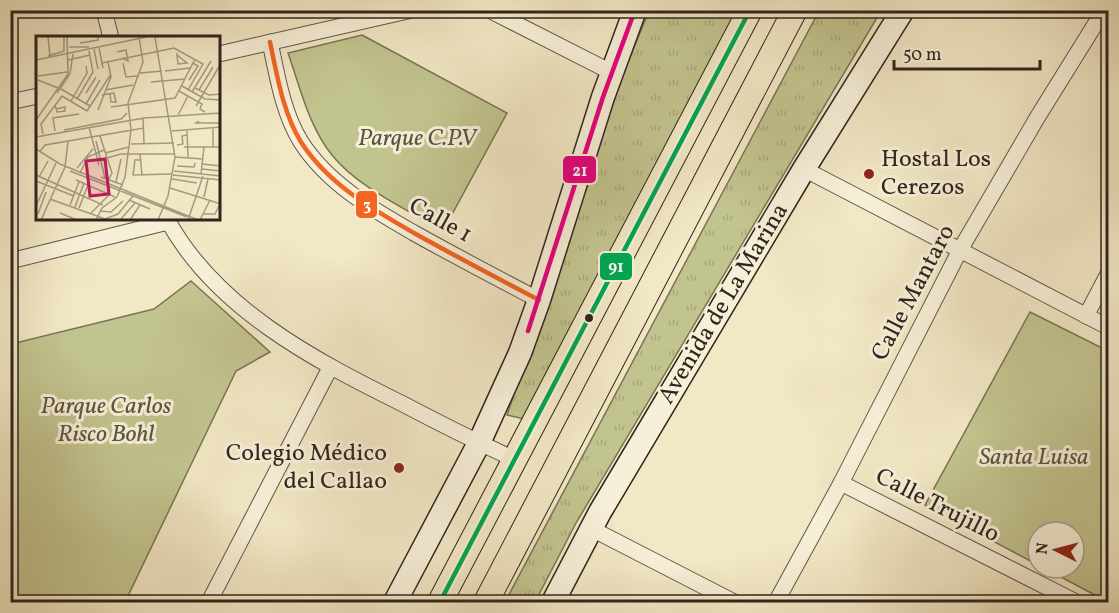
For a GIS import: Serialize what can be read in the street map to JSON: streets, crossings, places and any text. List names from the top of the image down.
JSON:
{
  "streets": {
    "main road": ["Avenida de La Marina"],
    "street": ["Calle 1", "Calle Mantaro", "Calle Trujillo"]
  },
  "crossings": [
    ["Calle Mantaro", "Calle Trujillo"]
  ],
  "parks": ["Parque C.P.V", "Parque Carlos Risco Bohl", "Santa Luisa"],
  "places": ["Hostal Los Cerezos", "Colegio Médico del Callao"],
  "lines": ["transit line 21", "transit line 91", "transit line 3"],
  "scale_bar": "50 m",
  "north": "left"
}
